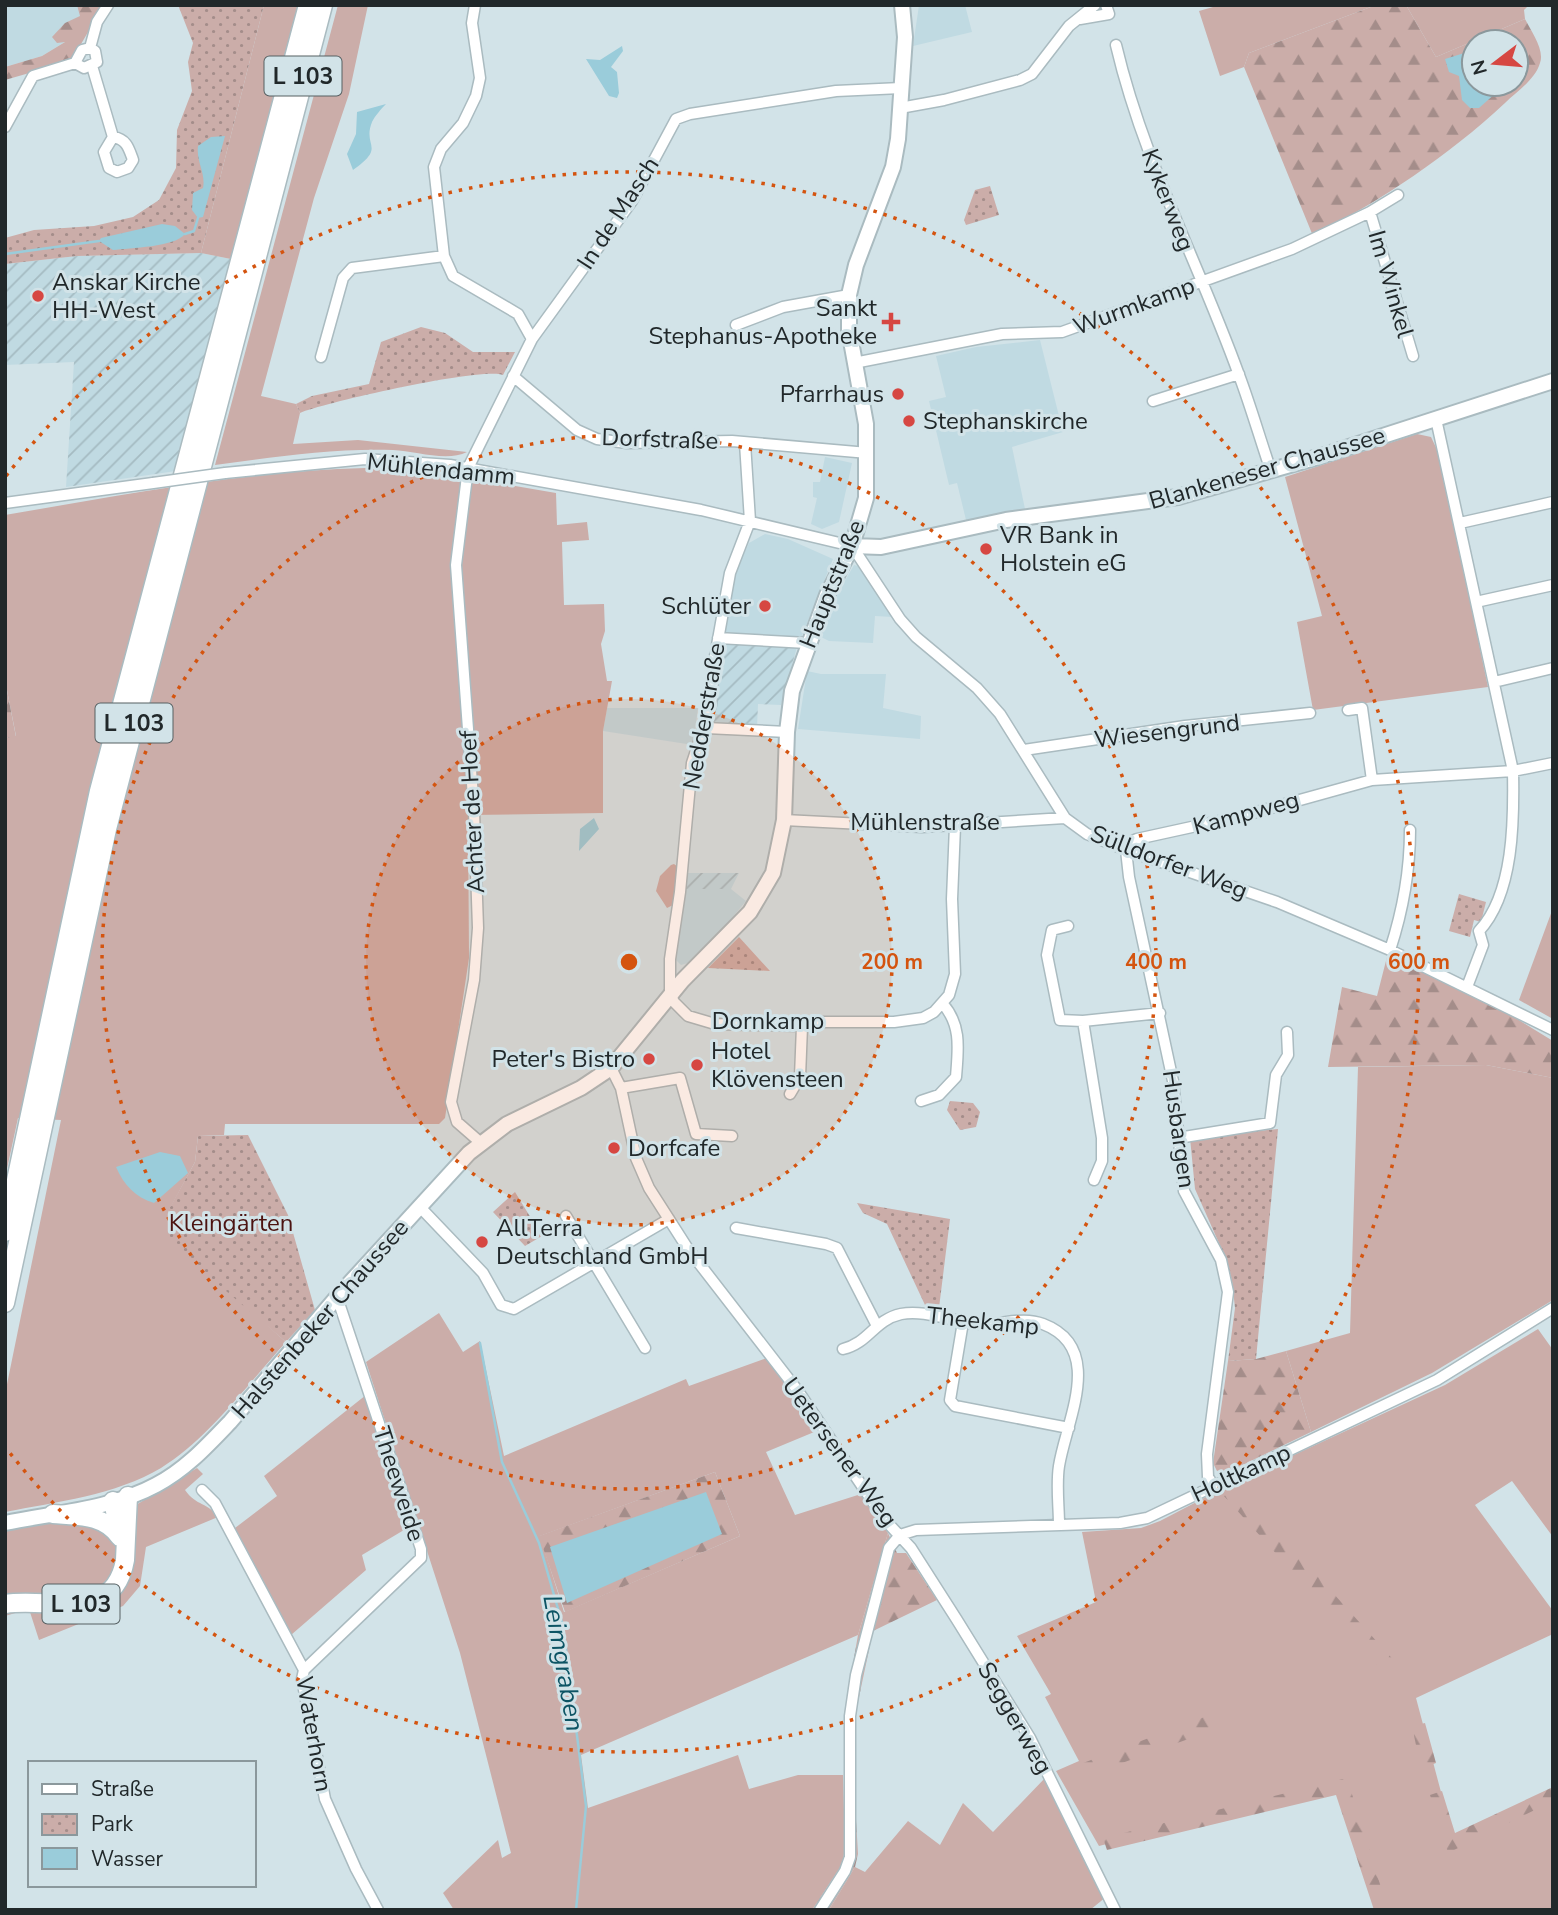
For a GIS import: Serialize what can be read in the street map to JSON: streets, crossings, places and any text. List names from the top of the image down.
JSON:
{
  "streets": {
    "highway": ["L 103"],
    "main road": ["Blankeneser Chaussee", "Hauptstraße", "Halstenbeker Chaussee"],
    "street": [
      "Kykerweg",
      "In de Masch",
      "Im Winkel",
      "Wurmkamp",
      "Dorfstraße",
      "Mühlendamm",
      "Nedderstraße",
      "Wiesengrund",
      "Achter de Hoef",
      "Kampweg",
      "Mühlenstraße",
      "Sülldorfer Weg",
      "Dornkamp",
      "Husbargen",
      "Theekamp",
      "Uetersener Weg",
      "Holtkamp",
      "Theeweide",
      "Seggerweg",
      "Waterhorn"
    ]
  },
  "crossings": [
    ["L 103", "Halstenbeker Chaussee"],
    ["Kykerweg", "Wurmkamp"],
    ["Kykerweg", "Blankeneser Chaussee"],
    ["In de Masch", "Dorfstraße"],
    ["In de Masch", "Mühlendamm"],
    ["In de Masch", "Hauptstraße"],
    ["In de Masch", "Achter de Hoef"],
    ["Im Winkel", "Wurmkamp"],
    ["Wurmkamp", "Hauptstraße"],
    ["Dorfstraße", "Hauptstraße"],
    ["Dorfstraße", "Nedderstraße"],
    ["Blankeneser Chaussee", "Mühlendamm"],
    ["Blankeneser Chaussee", "Hauptstraße"],
    ["Blankeneser Chaussee", "Sülldorfer Weg"],
    ["Mühlendamm", "Hauptstraße"],
    ["Mühlendamm", "Nedderstraße"],
    ["Mühlendamm", "Achter de Hoef"],
    ["Mühlendamm", "Sülldorfer Weg"],
    ["Hauptstraße", "Nedderstraße"],
    ["Hauptstraße", "Mühlenstraße"],
    ["Hauptstraße", "Sülldorfer Weg"],
    ["Hauptstraße", "Dornkamp"],
    ["Hauptstraße", "Halstenbeker Chaussee"],
    ["Hauptstraße", "Uetersener Weg"],
    ["Nedderstraße", "Dornkamp"],
    ["Wiesengrund", "Sülldorfer Weg"],
    ["Achter de Hoef", "Halstenbeker Chaussee"],
    ["Kampweg", "Sülldorfer Weg"],
    ["Kampweg", "Husbargen"],
    ["Mühlenstraße", "Sülldorfer Weg"],
    ["Sülldorfer Weg", "Husbargen"],
    ["Husbargen", "Holtkamp"],
    ["Halstenbeker Chaussee", "Uetersener Weg"],
    ["Halstenbeker Chaussee", "Theeweide"],
    ["Theekamp", "Holtkamp"],
    ["Uetersener Weg", "Holtkamp"],
    ["Uetersener Weg", "Seggerweg"],
    ["Holtkamp", "Seggerweg"],
    ["Theeweide", "Waterhorn"]
  ],
  "water": ["Leimgraben"],
  "parks": ["Kleingärten"],
  "places": {
    "other": [
      "Anskar Kirche HH-West",
      "Pfarrhaus",
      "Stephanskirche",
      "VR Bank in Holstein eG",
      "Schlüter",
      "Peter's Bistro",
      "Hotel Klövensteen",
      "Dorfcafe",
      "AllTerra Deutschland GmbH"
    ],
    "health": ["Sankt Stephanus-Apotheke"]
  },
  "legend": ["Straße", "Park", "Wasser"],
  "north": "left",
  "rings": ["200 m", "400 m", "600 m"]
}
